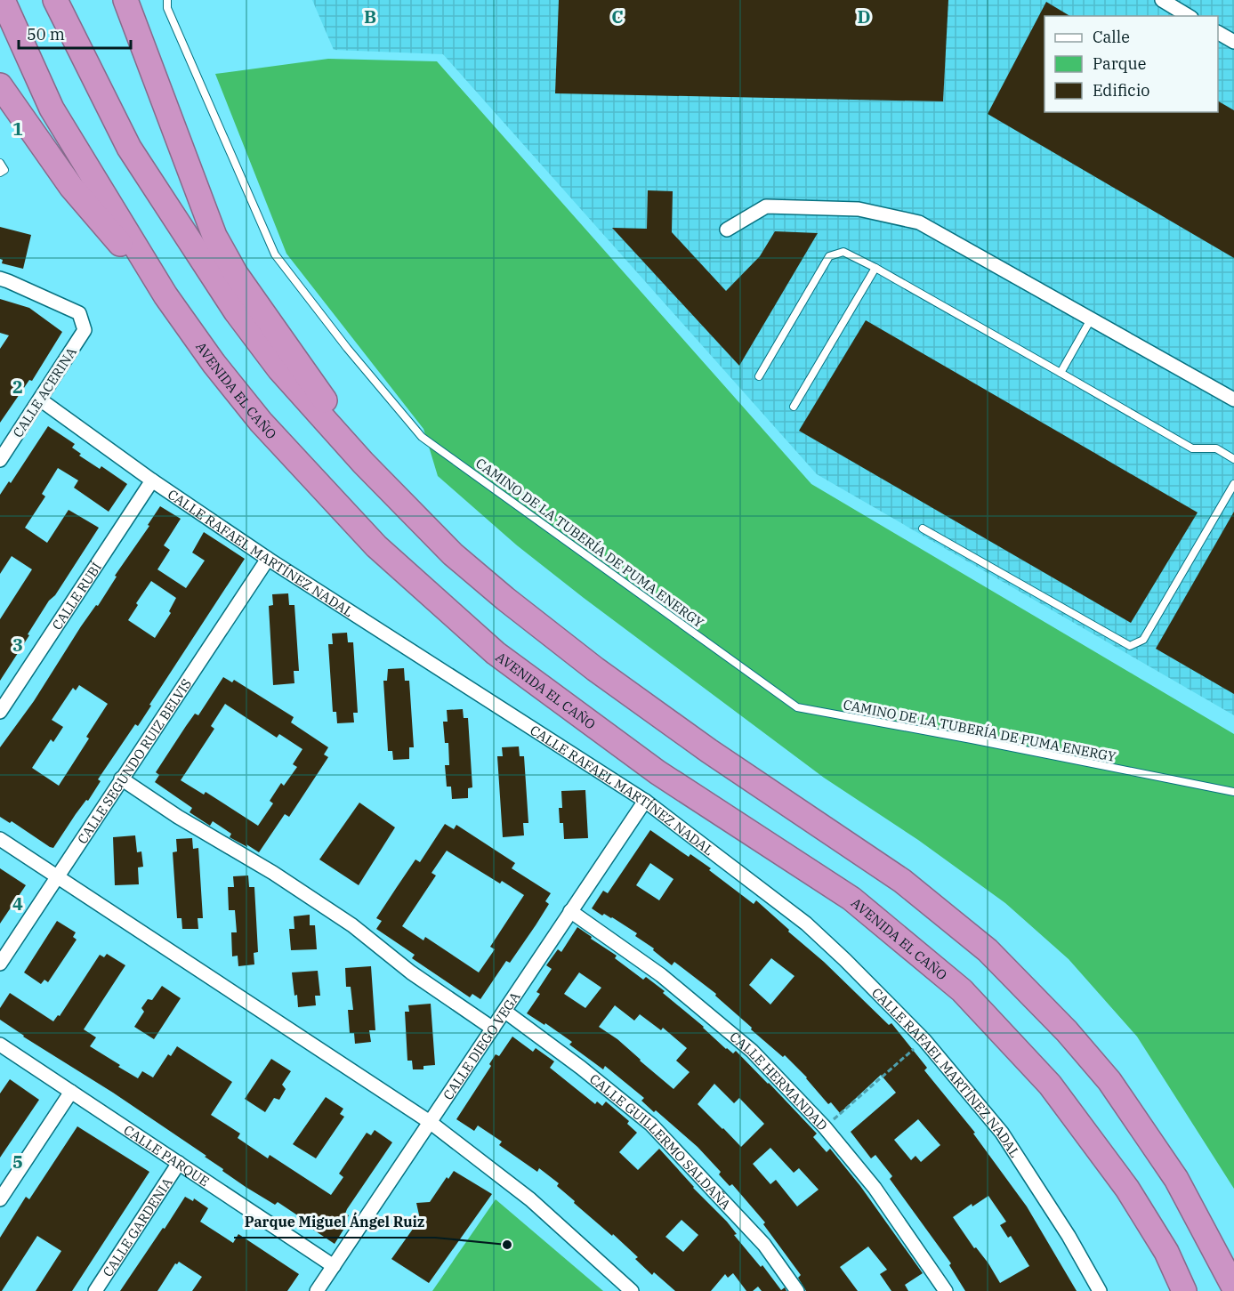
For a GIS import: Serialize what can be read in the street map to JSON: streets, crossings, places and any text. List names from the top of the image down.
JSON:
{
  "streets": {
    "highway": ["AVENIDA EL CAÑO"],
    "street": [
      "CALLE ACERINA",
      "CALLE RAFAEL MARTÍNEZ NADAL",
      "CALLE RUBÍ",
      "CALLE SEGUNDO RUIZ BELVIS",
      "CALLE DIEGO VEGA",
      "CALLE HERMANDAD",
      "CALLE GUILLERMO SALDAÑA",
      "CALLE PARQUE",
      "CALLE GARDENIA"
    ],
    "lane": ["CAMINO DE LA TUBERÍA DE PUMA ENERGY"]
  },
  "crossings": [
    ["CALLE ACERINA", "CALLE RAFAEL MARTÍNEZ NADAL"],
    ["CALLE RAFAEL MARTÍNEZ NADAL", "CALLE RUBÍ"],
    ["CALLE RAFAEL MARTÍNEZ NADAL", "CALLE SEGUNDO RUIZ BELVIS"],
    ["CALLE RAFAEL MARTÍNEZ NADAL", "CALLE DIEGO VEGA"],
    ["CALLE DIEGO VEGA", "CALLE HERMANDAD"],
    ["CALLE DIEGO VEGA", "CALLE GUILLERMO SALDAÑA"],
    ["CALLE DIEGO VEGA", "CALLE PARQUE"],
    ["CALLE PARQUE", "CALLE GARDENIA"]
  ],
  "places": ["Parque Miguel Ángel Ruiz"],
  "legend": ["Calle", "Parque", "Edificio"],
  "scale_bar": "50 m",
  "grid": {
    "columns": ["B", "C", "D"],
    "rows": [
      "1",
      "2",
      "3",
      "4",
      "5"
    ]
  }
}
